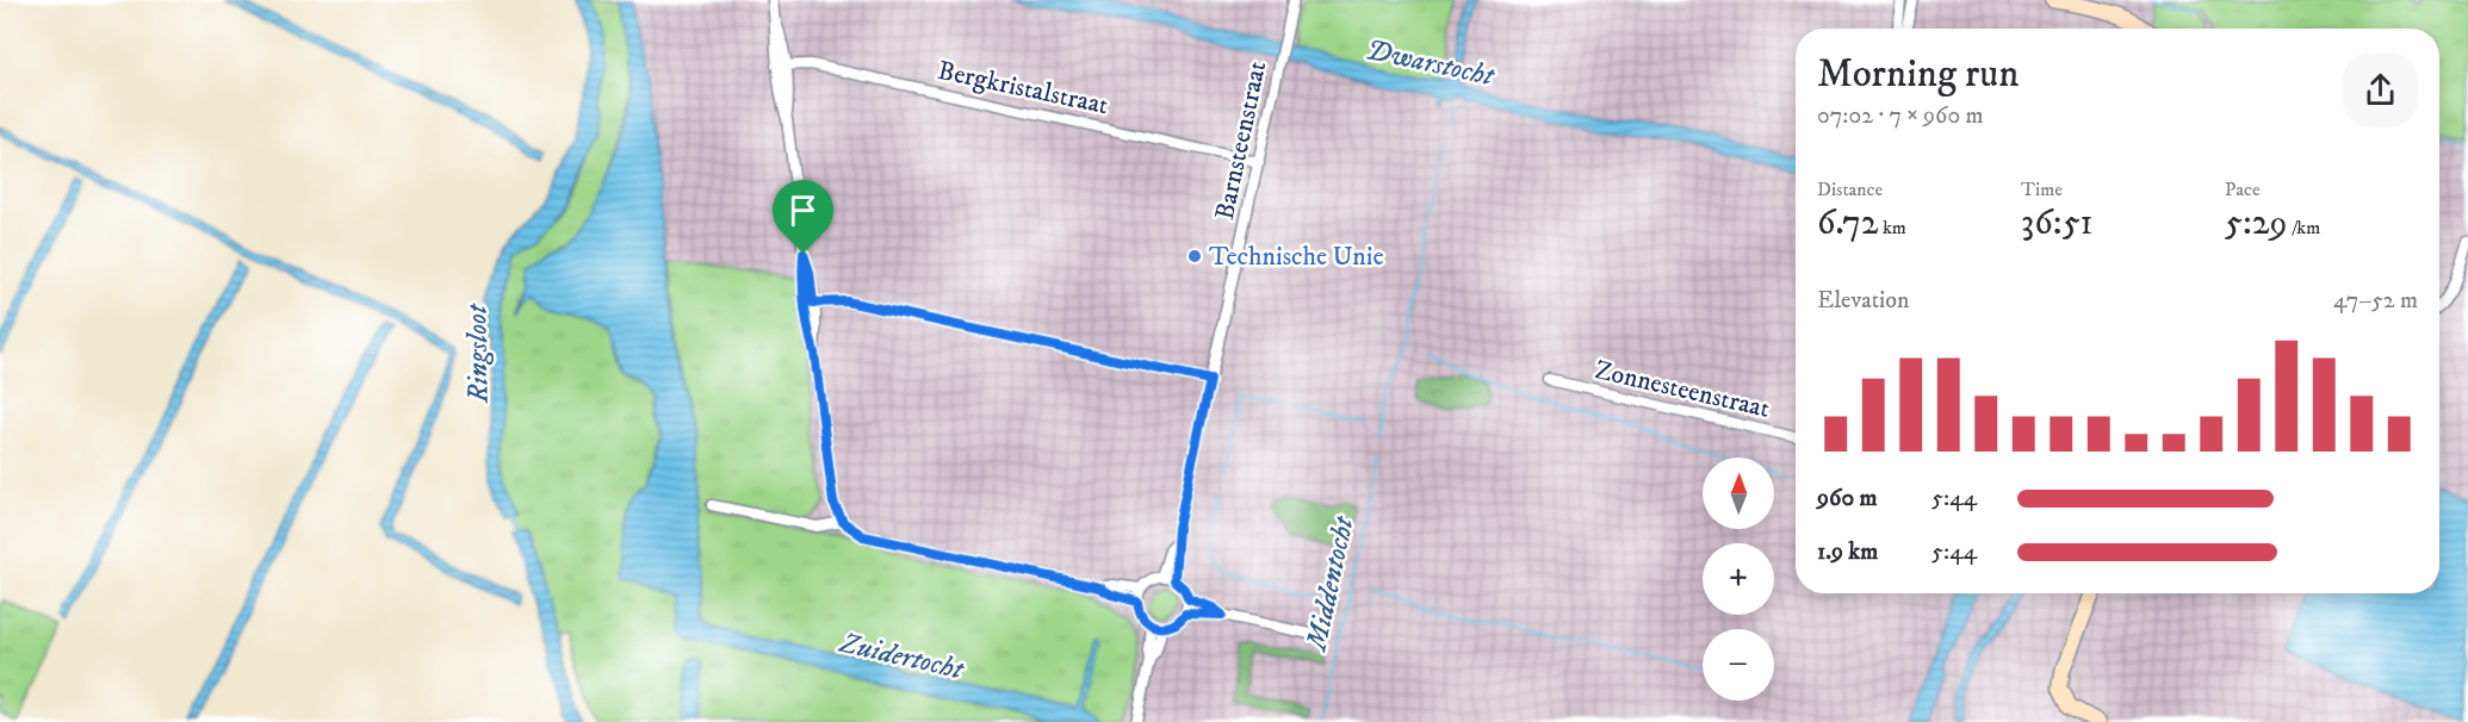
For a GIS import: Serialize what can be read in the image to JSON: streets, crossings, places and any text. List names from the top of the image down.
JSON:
{
  "streets": {
    "street": ["Bergkristalstraat", "Barnsteenstraat", "Zonnesteenstraat"]
  },
  "crossings": [
    ["Bergkristalstraat", "Barnsteenstraat"]
  ],
  "water": [
    "Dwarstocht",
    "Ringsloot",
    "Middentocht",
    "Zuidertocht"
  ],
  "places": ["Technische Unie"],
  "north": "top",
  "page": {
    "heading": ["Morning run", "07:02 · 7 × 960 m"],
    "stats": [
      ["Distance", "6.72 km"],
      ["Time", "36:51"],
      ["Pace", "5:29 /km"]
    ],
    "chart": ["Elevation", "47–52 m"],
    "map_buttons": ["+", "−"],
    "list": [
      {
        "name": "960 m",
        "note": "5:44"
      },
      {
        "name": "1.9 km",
        "note": "5:44"
      }
    ]
  }
}
